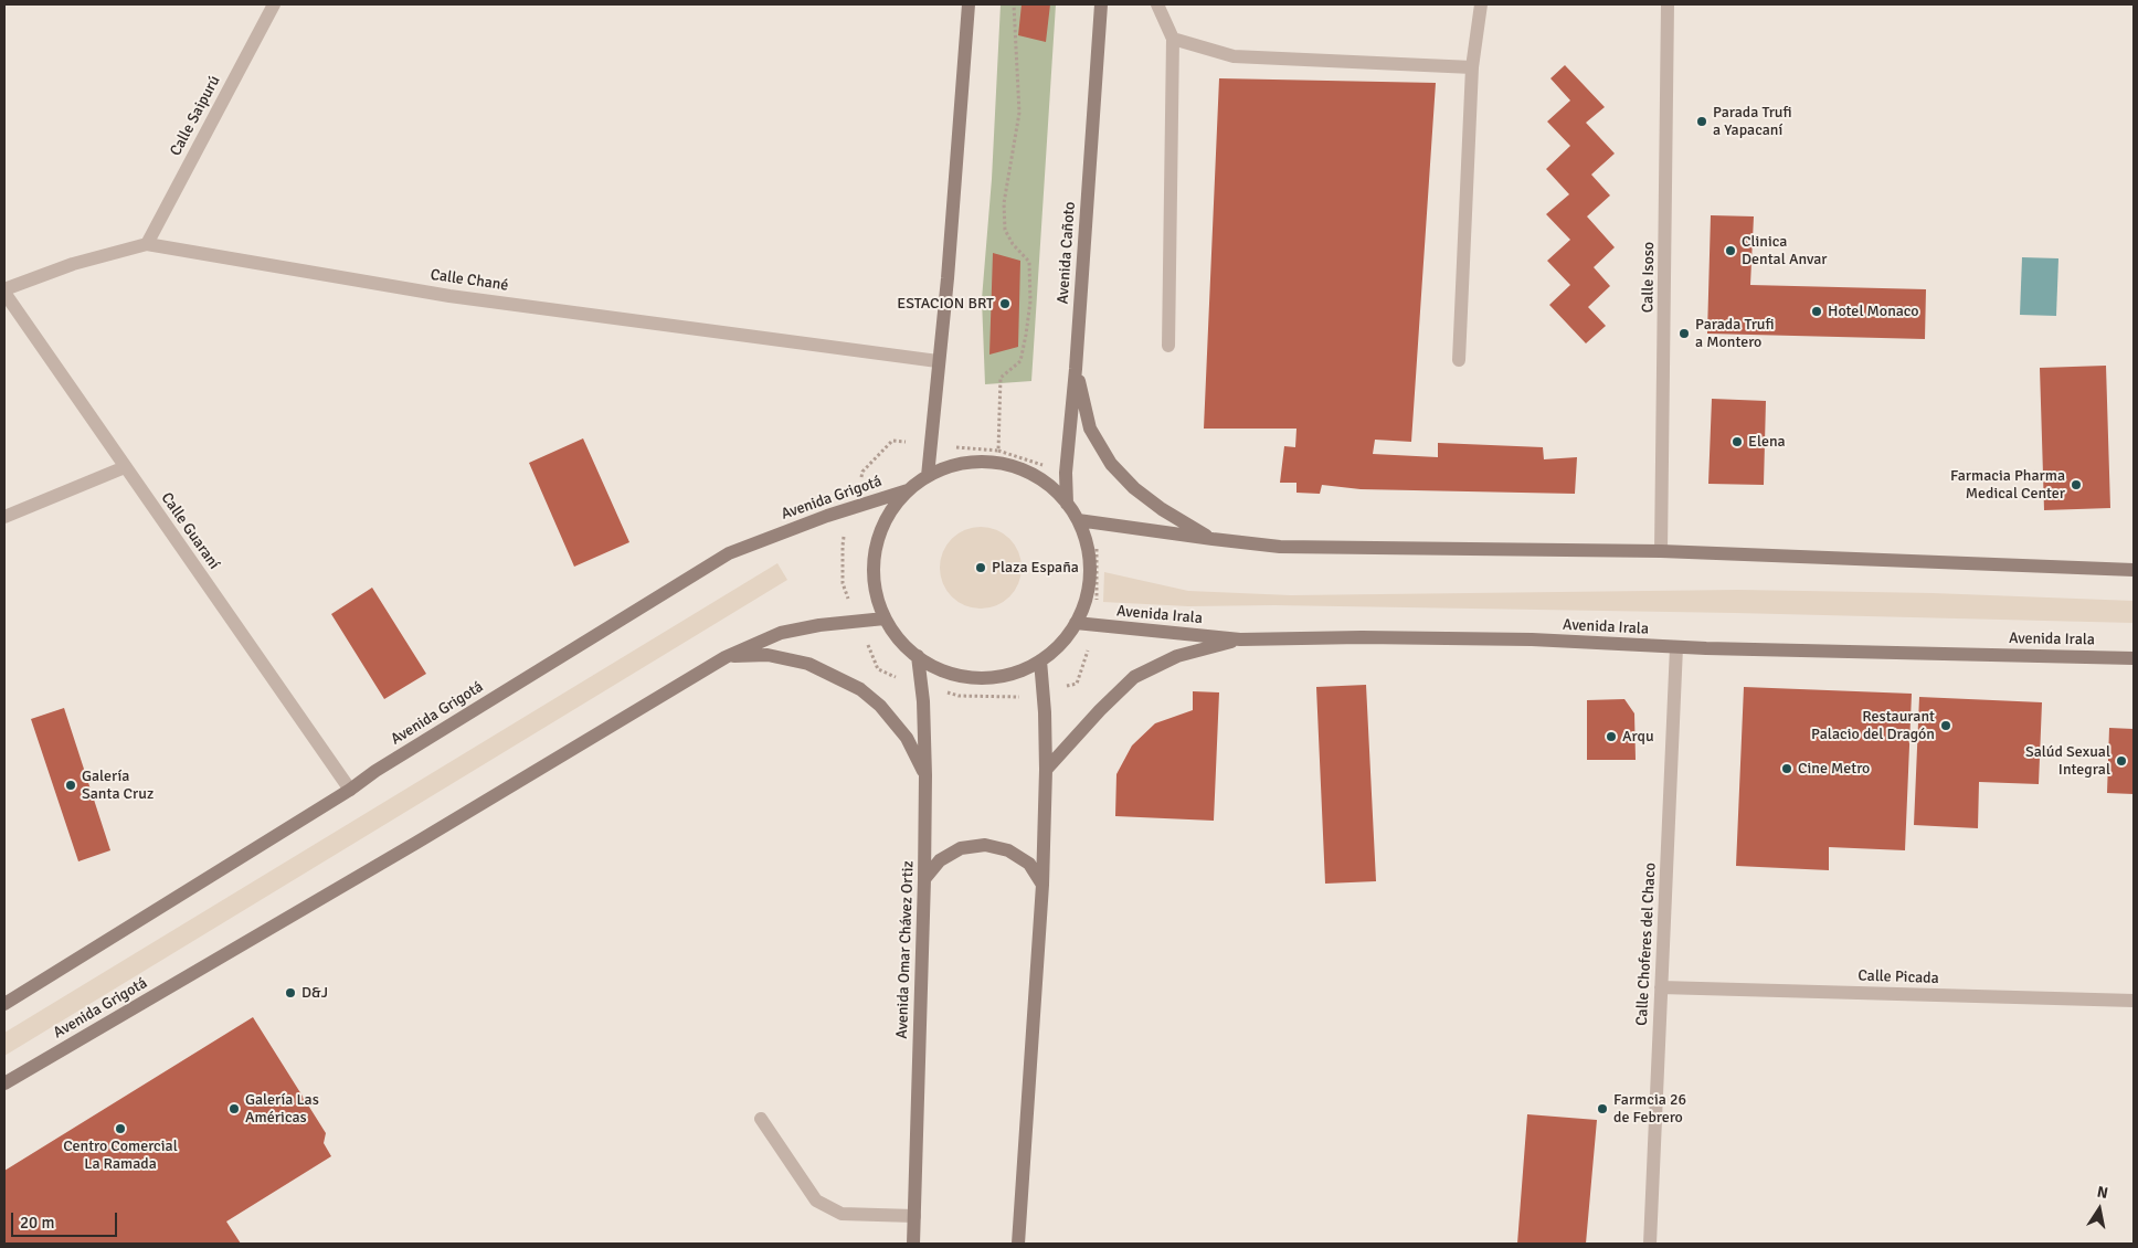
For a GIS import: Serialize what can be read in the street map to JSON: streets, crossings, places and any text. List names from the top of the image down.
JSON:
{
  "streets": {
    "main road": [
      "Avenida Cañoto",
      "Avenida Grigotá",
      "Avenida Irala",
      "Avenida Omar Chávez Ortiz"
    ],
    "street": [
      "Calle Saipurú",
      "Calle Isoso",
      "Calle Chané",
      "Calle Guaraní",
      "Calle Choferes del Chaco",
      "Calle Picada"
    ]
  },
  "crossings": [
    ["Calle Saipurú", "Calle Chané"],
    ["Calle Chané", "Calle Guaraní"],
    ["Avenida Grigotá", "Calle Guaraní"],
    ["Avenida Irala", "Calle Choferes del Chaco"],
    ["Calle Choferes del Chaco", "Calle Picada"]
  ],
  "places": [
    "Parada Trufi a Yapacaní",
    "Clinica Dental Anvar",
    "ESTACION BRT",
    "Hotel Monaco",
    "Parada Trufi a Montero",
    "Elena",
    "Farmacia Pharma Medical Center",
    "Plaza España",
    "Restaurant Palacio del Dragón",
    "Arqu",
    "Salúd Sexual Integral",
    "Cine Metro",
    "Galería Santa Cruz",
    "D&J",
    "Galería Las Américas",
    "Farmcia 26 de Febrero",
    "Centro Comercial La Ramada"
  ],
  "scale_bar": "20 m",
  "north": "top"
}
